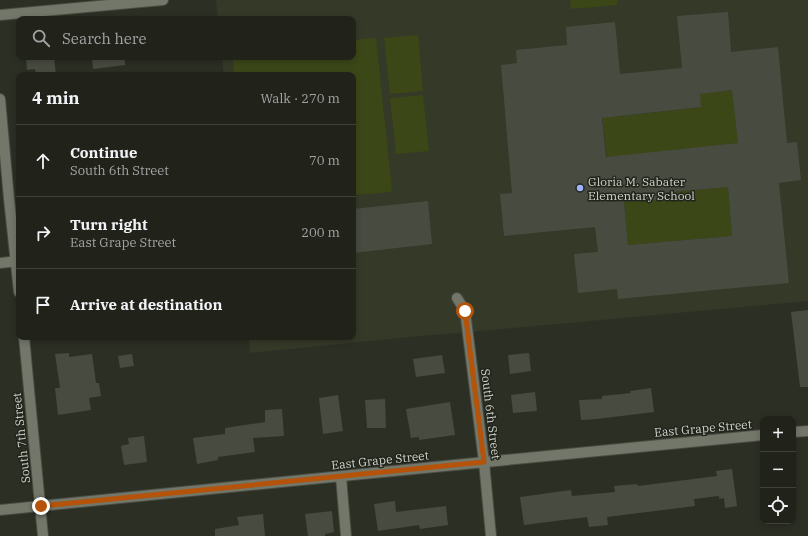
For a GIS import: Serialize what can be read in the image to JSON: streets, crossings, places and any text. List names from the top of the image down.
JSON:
{
  "streets": {
    "street": ["South 6th Street", "East Grape Street", "South 7th Street"]
  },
  "crossings": [
    ["South 6th Street", "East Grape Street"],
    ["East Grape Street", "South 7th Street"]
  ],
  "places": ["Gloria M. Sabater Elementary School"],
  "page": {
    "search": "Search here",
    "heading": ["4 min", "Walk · 270 m"],
    "list": [
      ["Continue", "South 6th Street", "70 m"],
      ["Turn right", "East Grape Street", "200 m"],
      "Arrive at destination"
    ],
    "map_buttons": ["+", "−"]
  }
}
